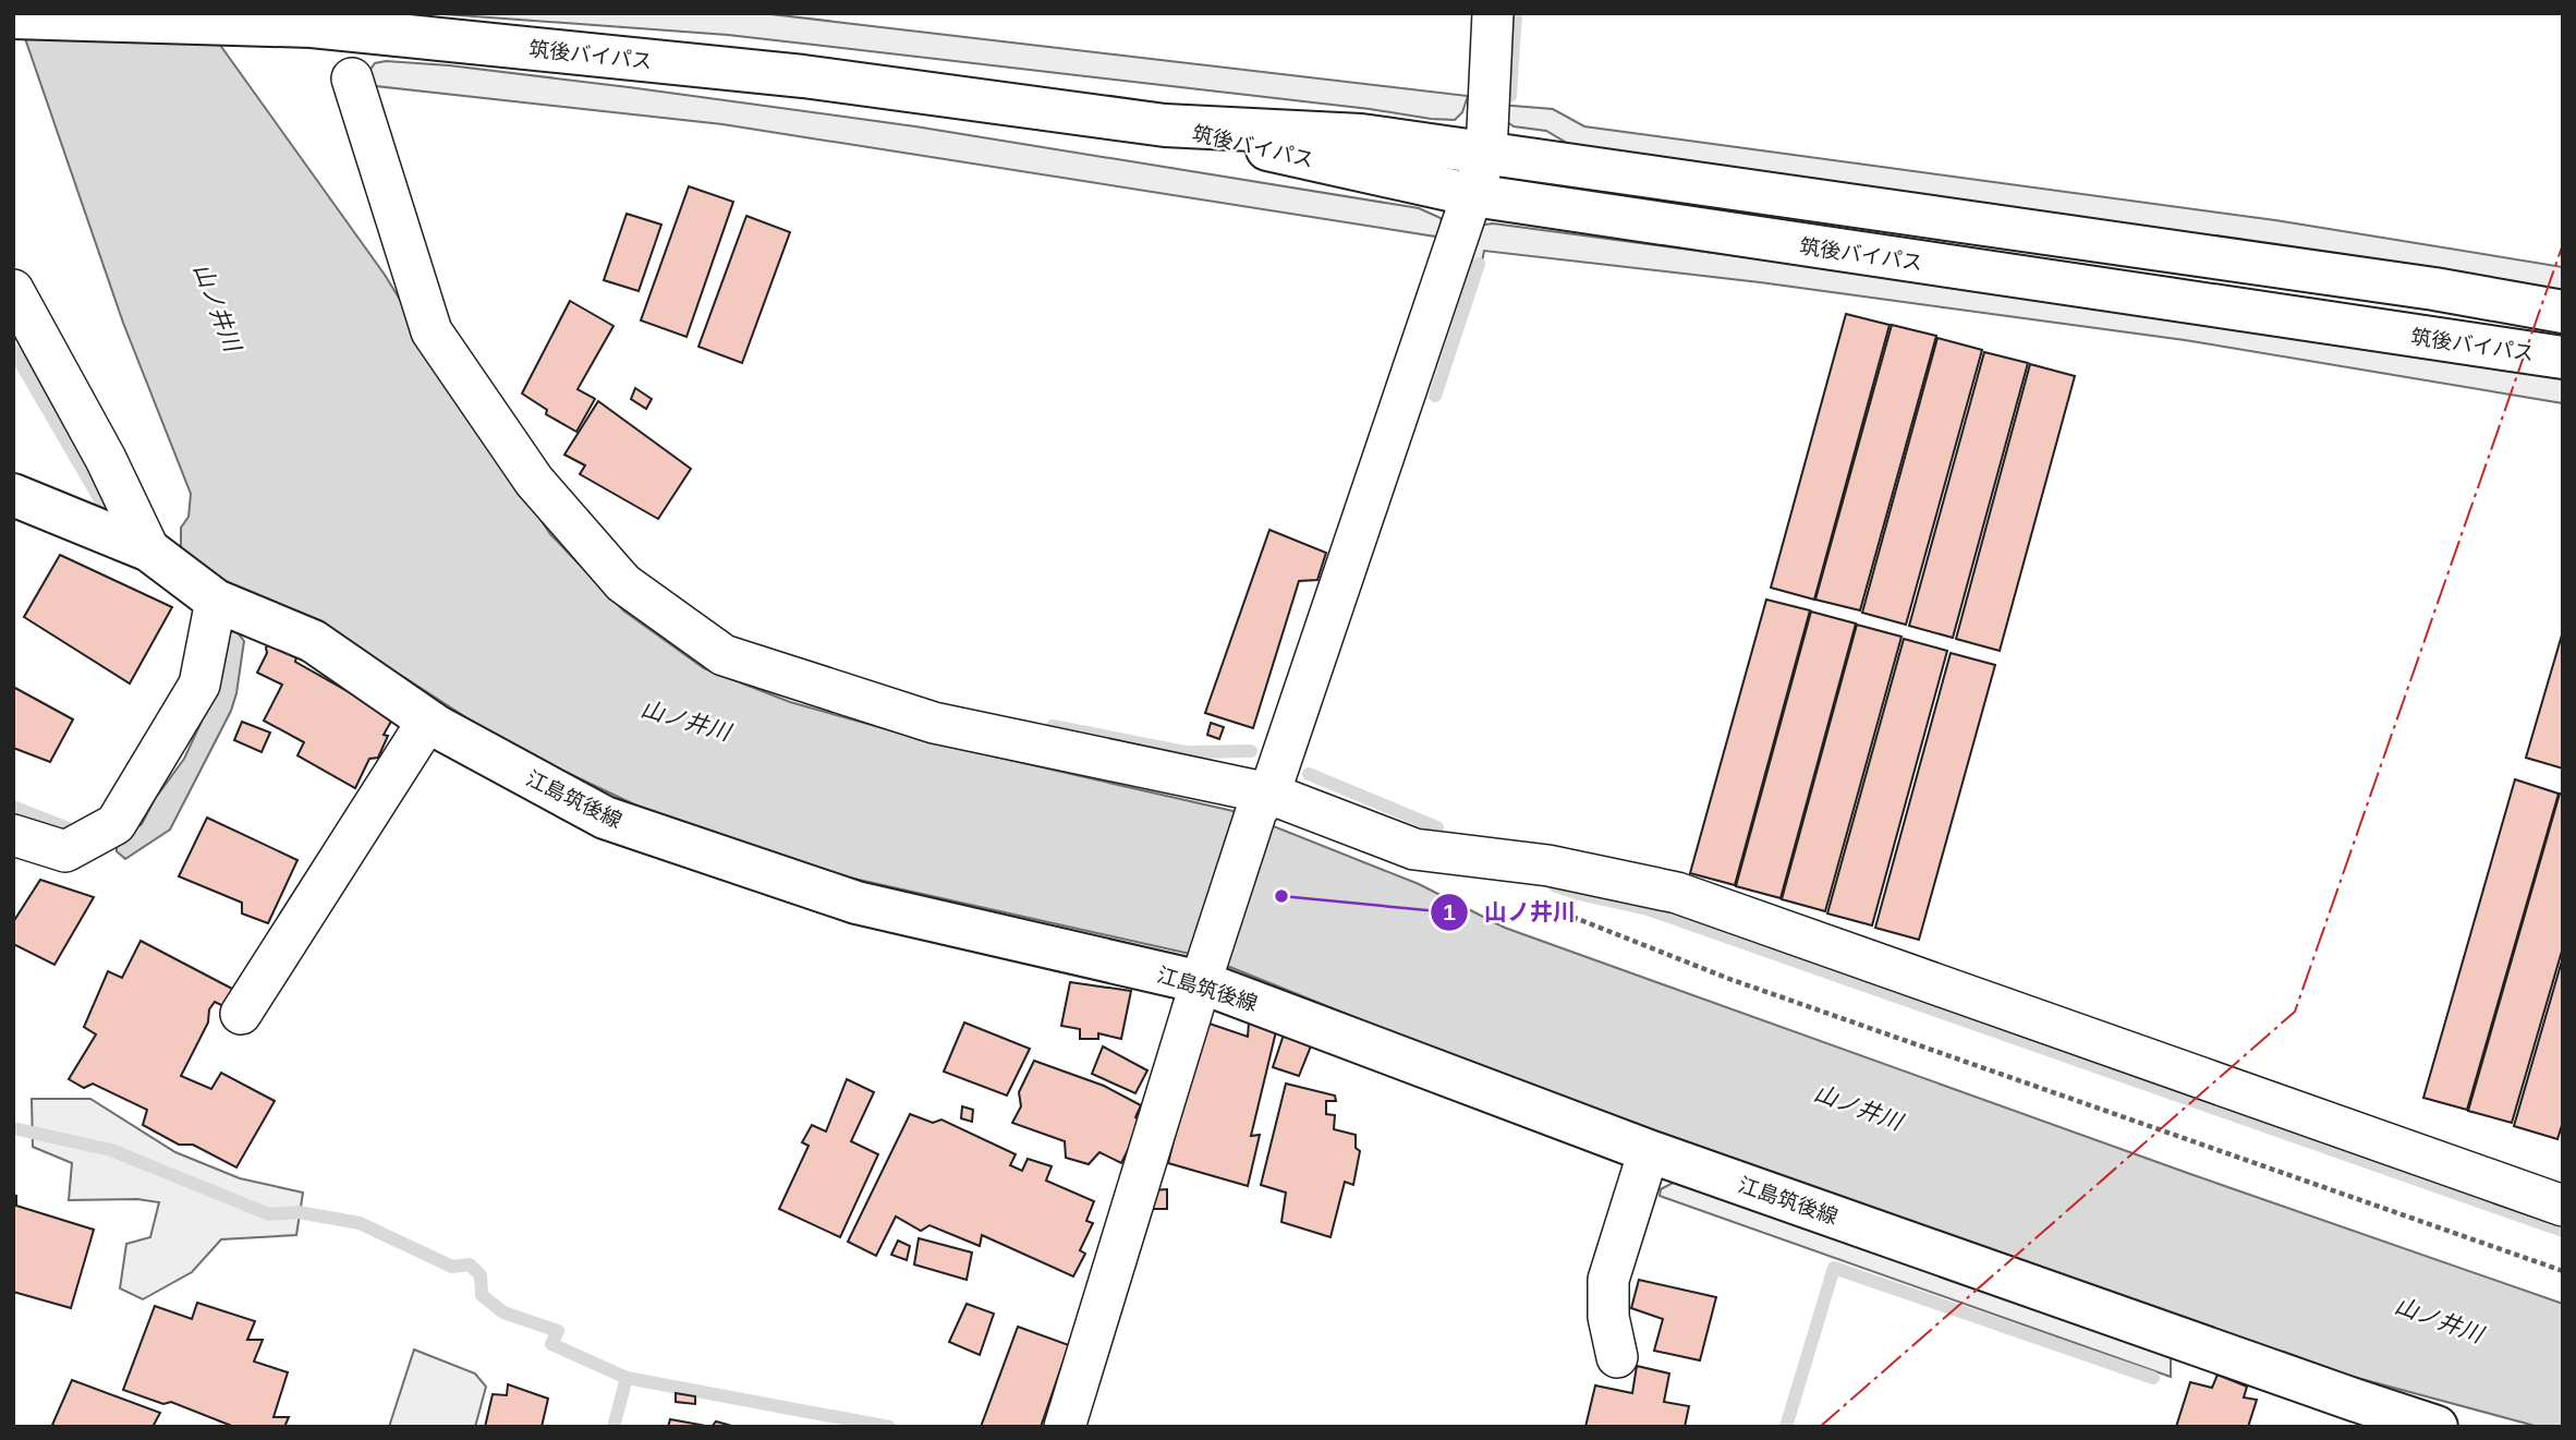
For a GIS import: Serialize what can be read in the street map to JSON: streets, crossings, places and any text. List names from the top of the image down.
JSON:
{
  "streets": {
    "main road": ["筑後バイパス", "江島筑後線"]
  },
  "water": ["山ノ井川"],
  "places": ["山ノ井川"]
}
